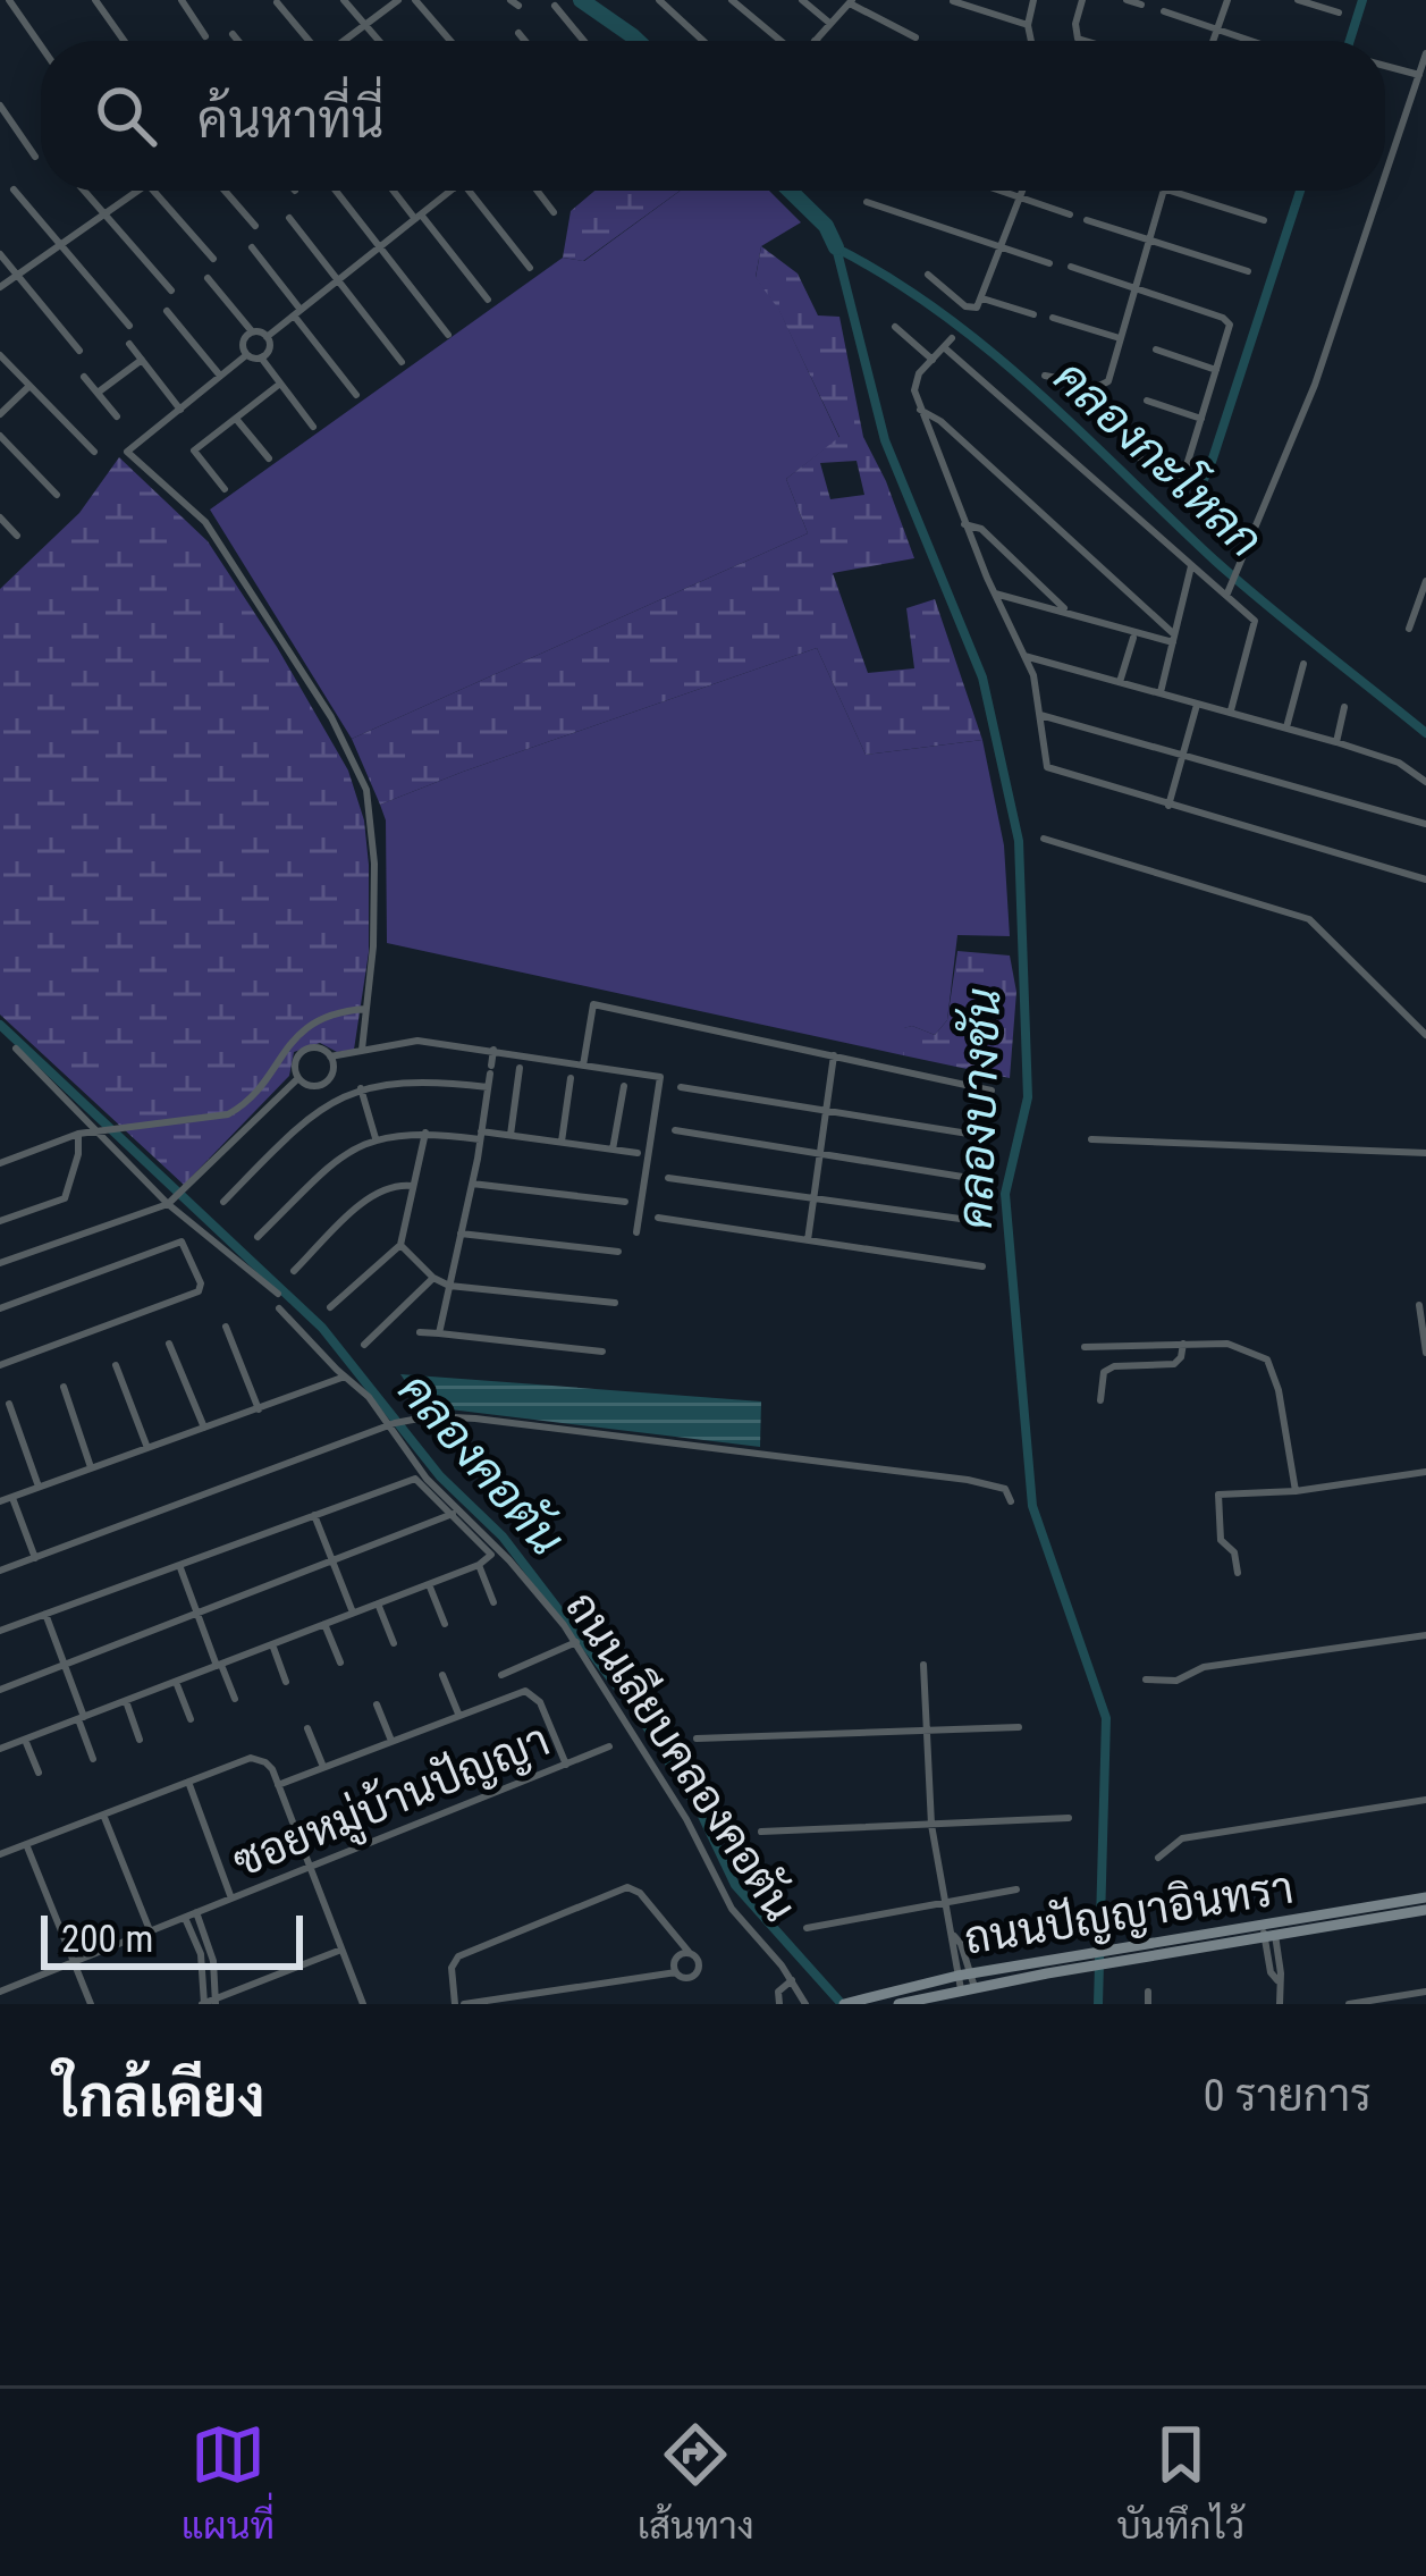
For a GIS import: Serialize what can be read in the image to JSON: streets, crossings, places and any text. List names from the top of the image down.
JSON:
{
  "streets": {
    "main road": ["ถนนปัญญาอินทรา"],
    "street": ["ถนนเลียบคลองคอตัน", "ซอยหมู่บ้านปัญญา"]
  },
  "water": ["คลองกะโหลก", "คลองบางชัน", "คลองคอตัน"],
  "scale_bar": "200 m",
  "page": {
    "search": "ค้นหาที่นี่",
    "scale": "200 m",
    "heading": ["ใกล้เคียง", "0 รายการ"],
    "nav": ["แผนที่", "เส้นทาง", "บันทึกไว้"]
  }
}
